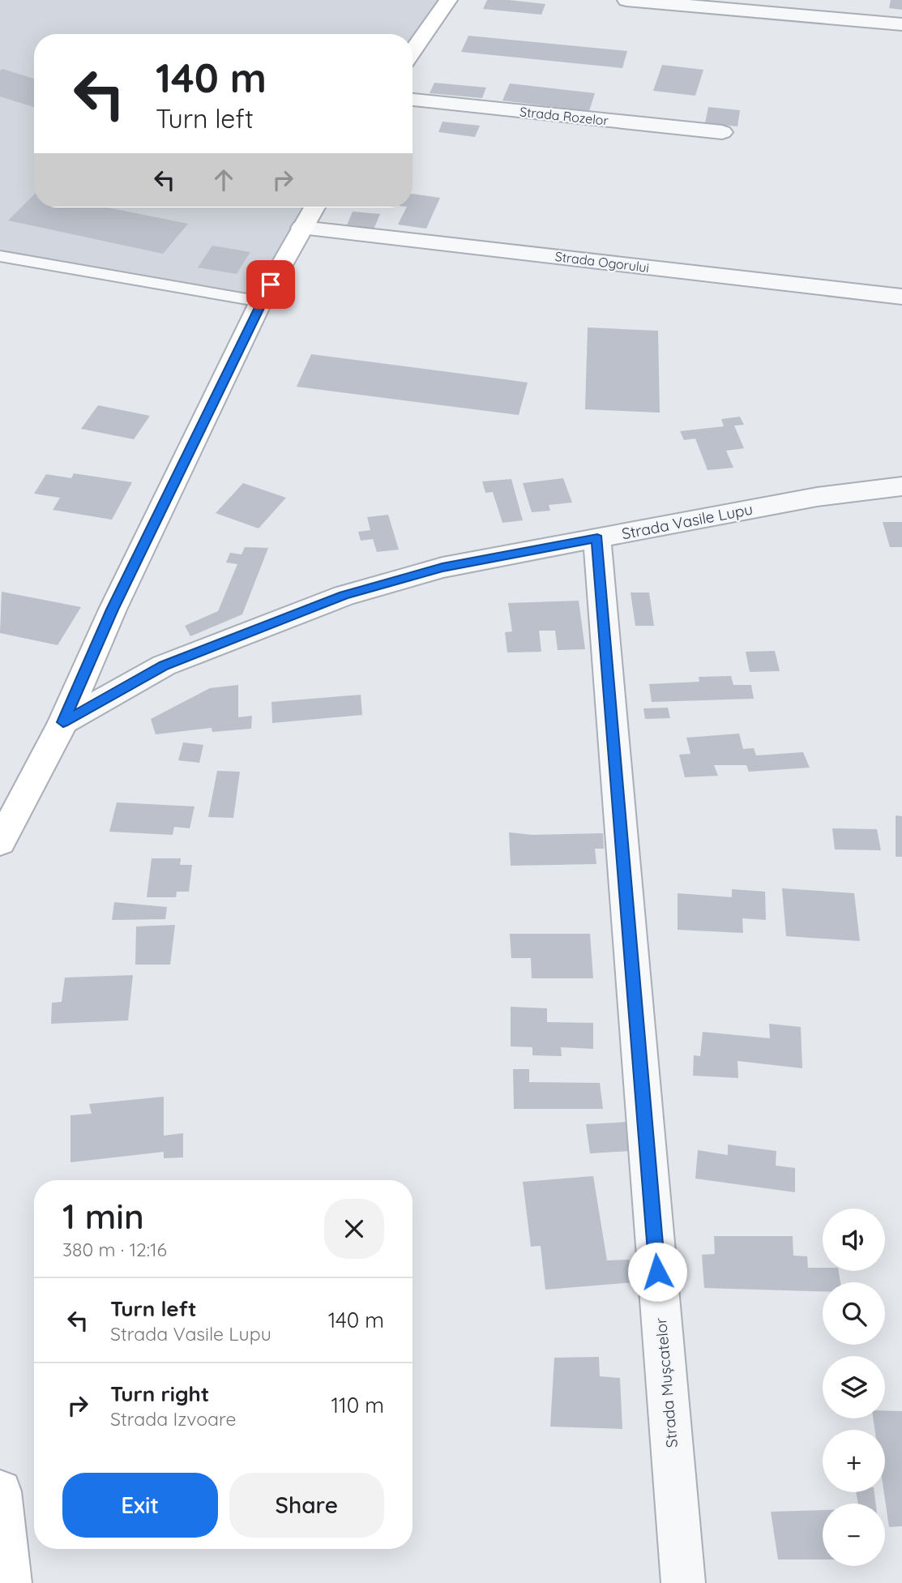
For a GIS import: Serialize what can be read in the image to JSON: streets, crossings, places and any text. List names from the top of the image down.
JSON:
{
  "streets": {
    "street": [
      "Strada Rozelor",
      "Strada Ogorului",
      "Strada Vasile Lupu",
      "Strada Mușcatelor"
    ]
  },
  "crossings": [
    ["Strada Vasile Lupu", "Strada Mușcatelor"]
  ],
  "page": {
    "turn": ["140 m", "Turn left"],
    "heading": ["1 min", "380 m · 12:16"],
    "map_buttons": ["+", "−"],
    "list": [
      {
        "name": "Turn left",
        "note": "Strada Vasile Lupu",
        "value": "140 m"
      },
      {
        "name": "Turn right",
        "note": "Strada Izvoare",
        "value": "110 m"
      }
    ],
    "buttons": ["Exit", "Share"]
  }
}
